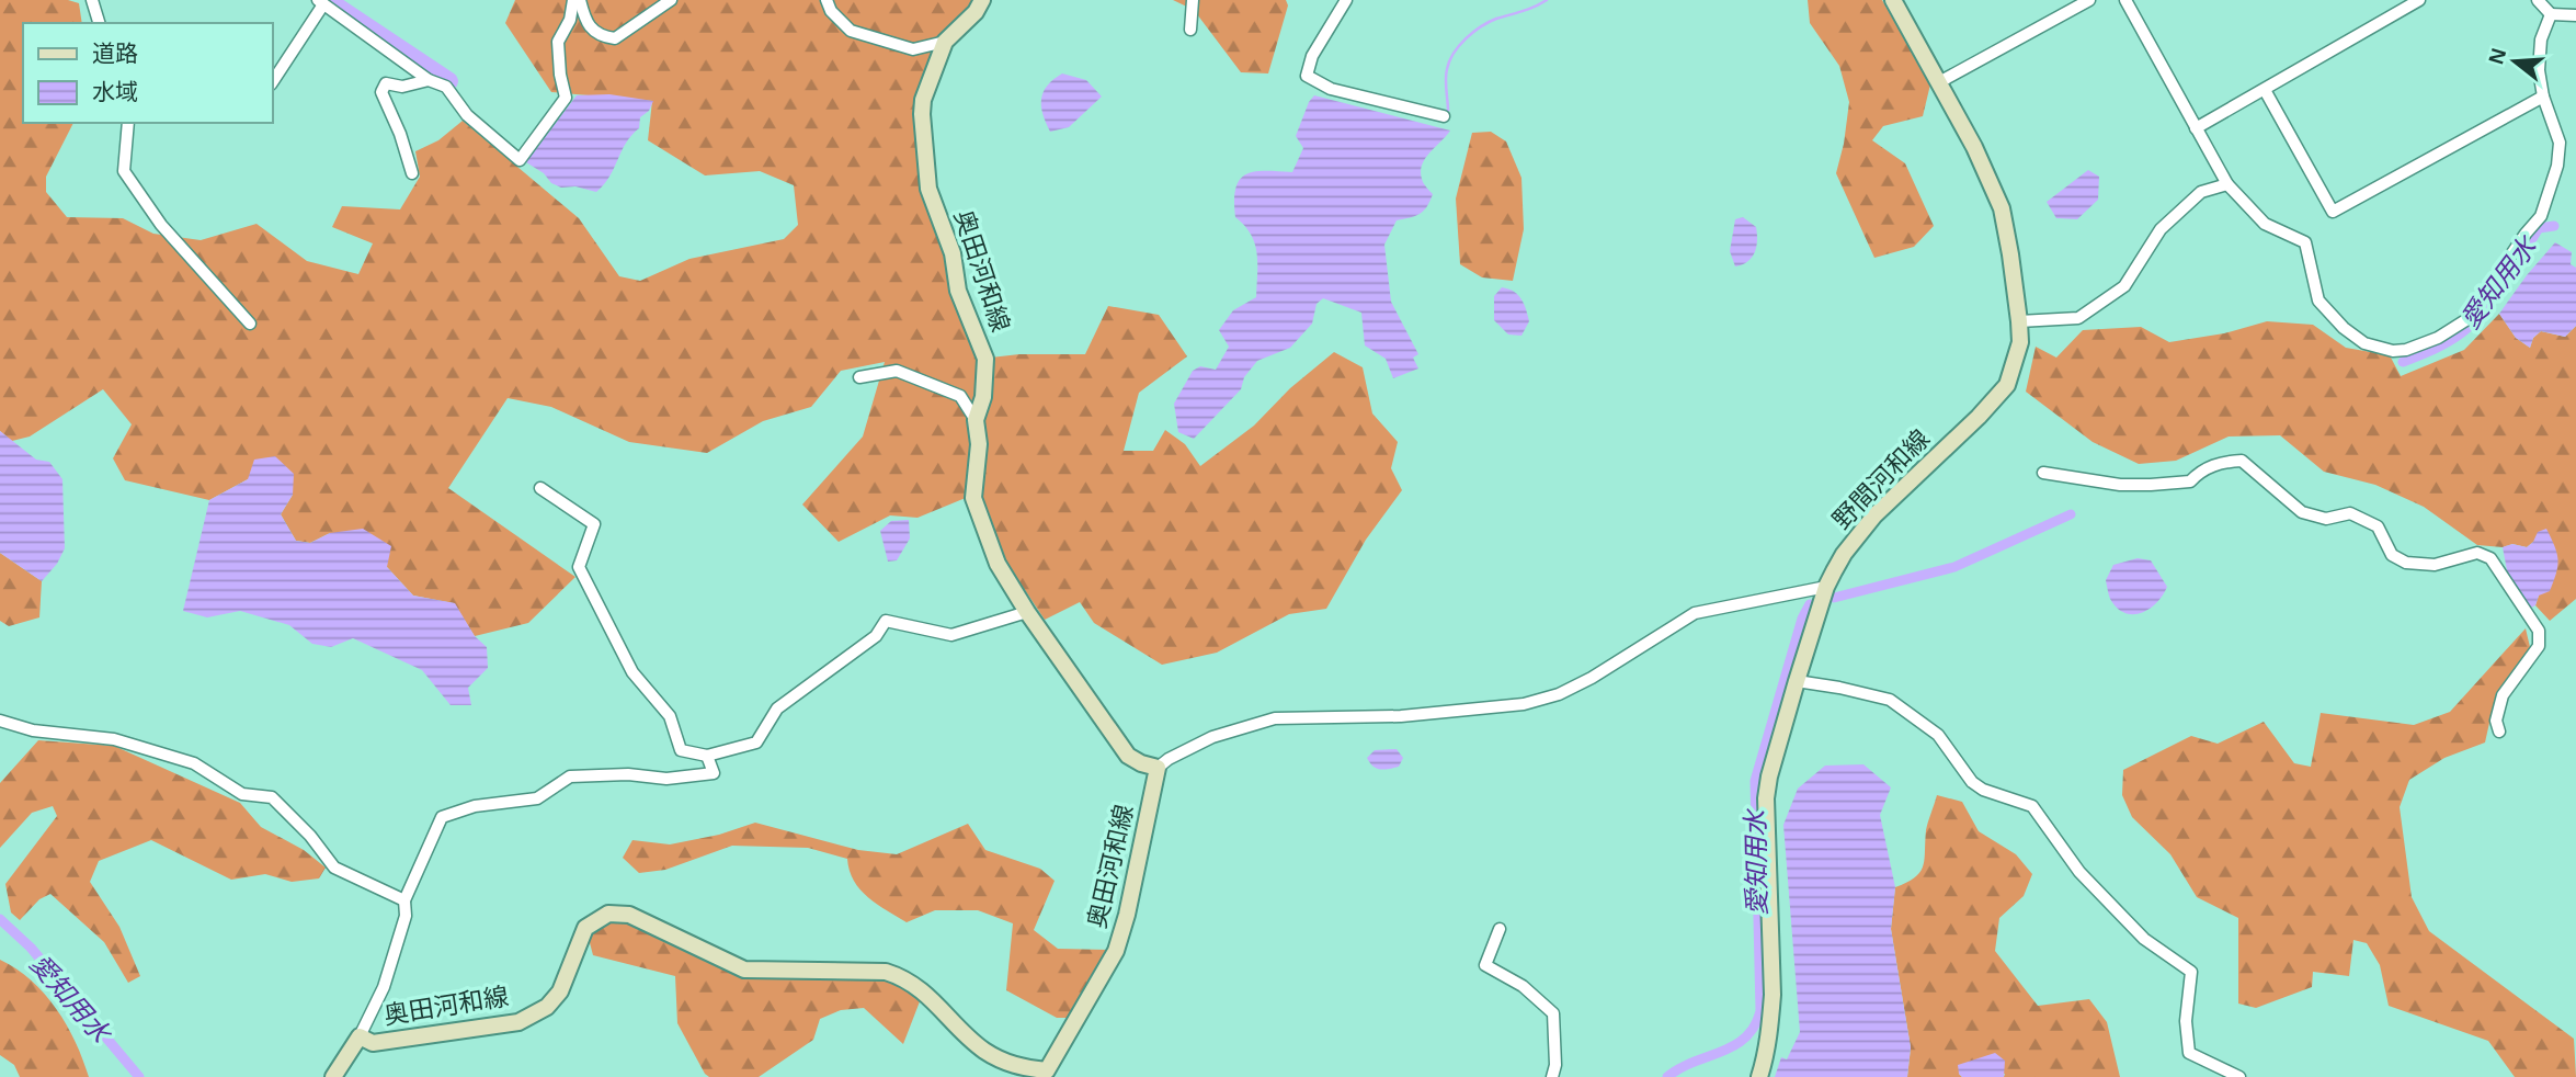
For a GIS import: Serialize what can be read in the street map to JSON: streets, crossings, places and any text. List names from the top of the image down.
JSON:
{
  "streets": {
    "main road": ["奥田河和線", "野間河和線"]
  },
  "water": ["愛知用水"],
  "legend": ["道路", "水域"],
  "north": "left"
}
